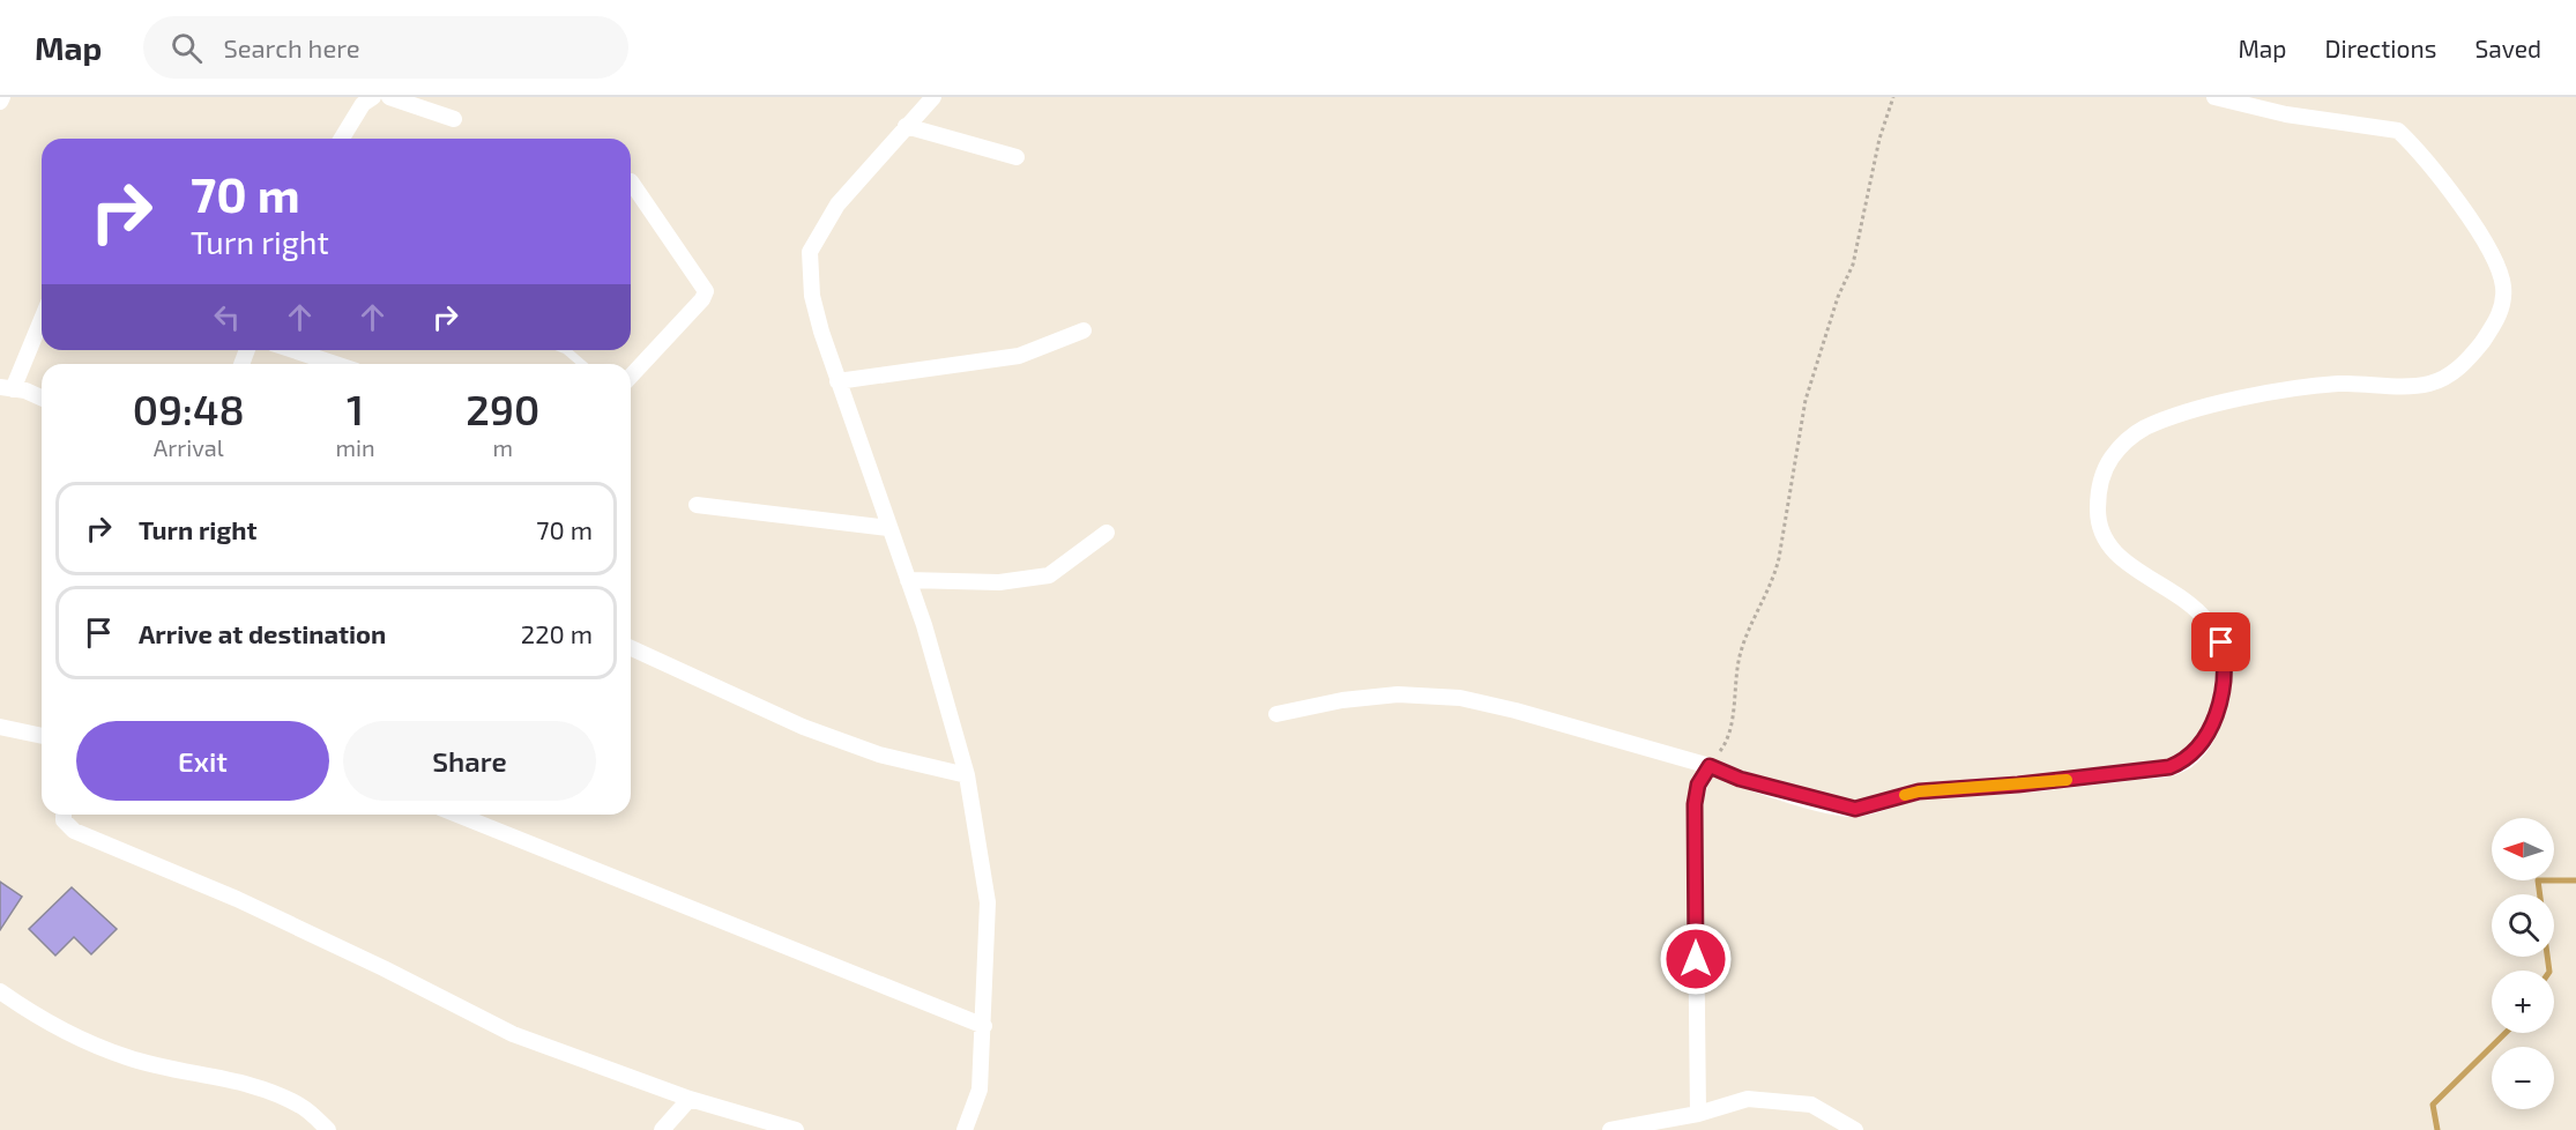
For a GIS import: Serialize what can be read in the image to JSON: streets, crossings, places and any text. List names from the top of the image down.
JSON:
{
  "north": "left",
  "page": {
    "header": "Map",
    "search": "Search here",
    "nav": ["Map", "Directions", "Saved"],
    "turn": ["70 m", "Turn right"],
    "eta": [
      "09:48",
      "Arrival",
      "1",
      "min",
      "290",
      "m"
    ],
    "list": [
      {
        "name": "Turn right",
        "value": "70 m"
      },
      {
        "name": "Arrive at destination",
        "value": "220 m"
      }
    ],
    "buttons": ["Exit", "Share"],
    "map_buttons": ["+", "−"]
  }
}
